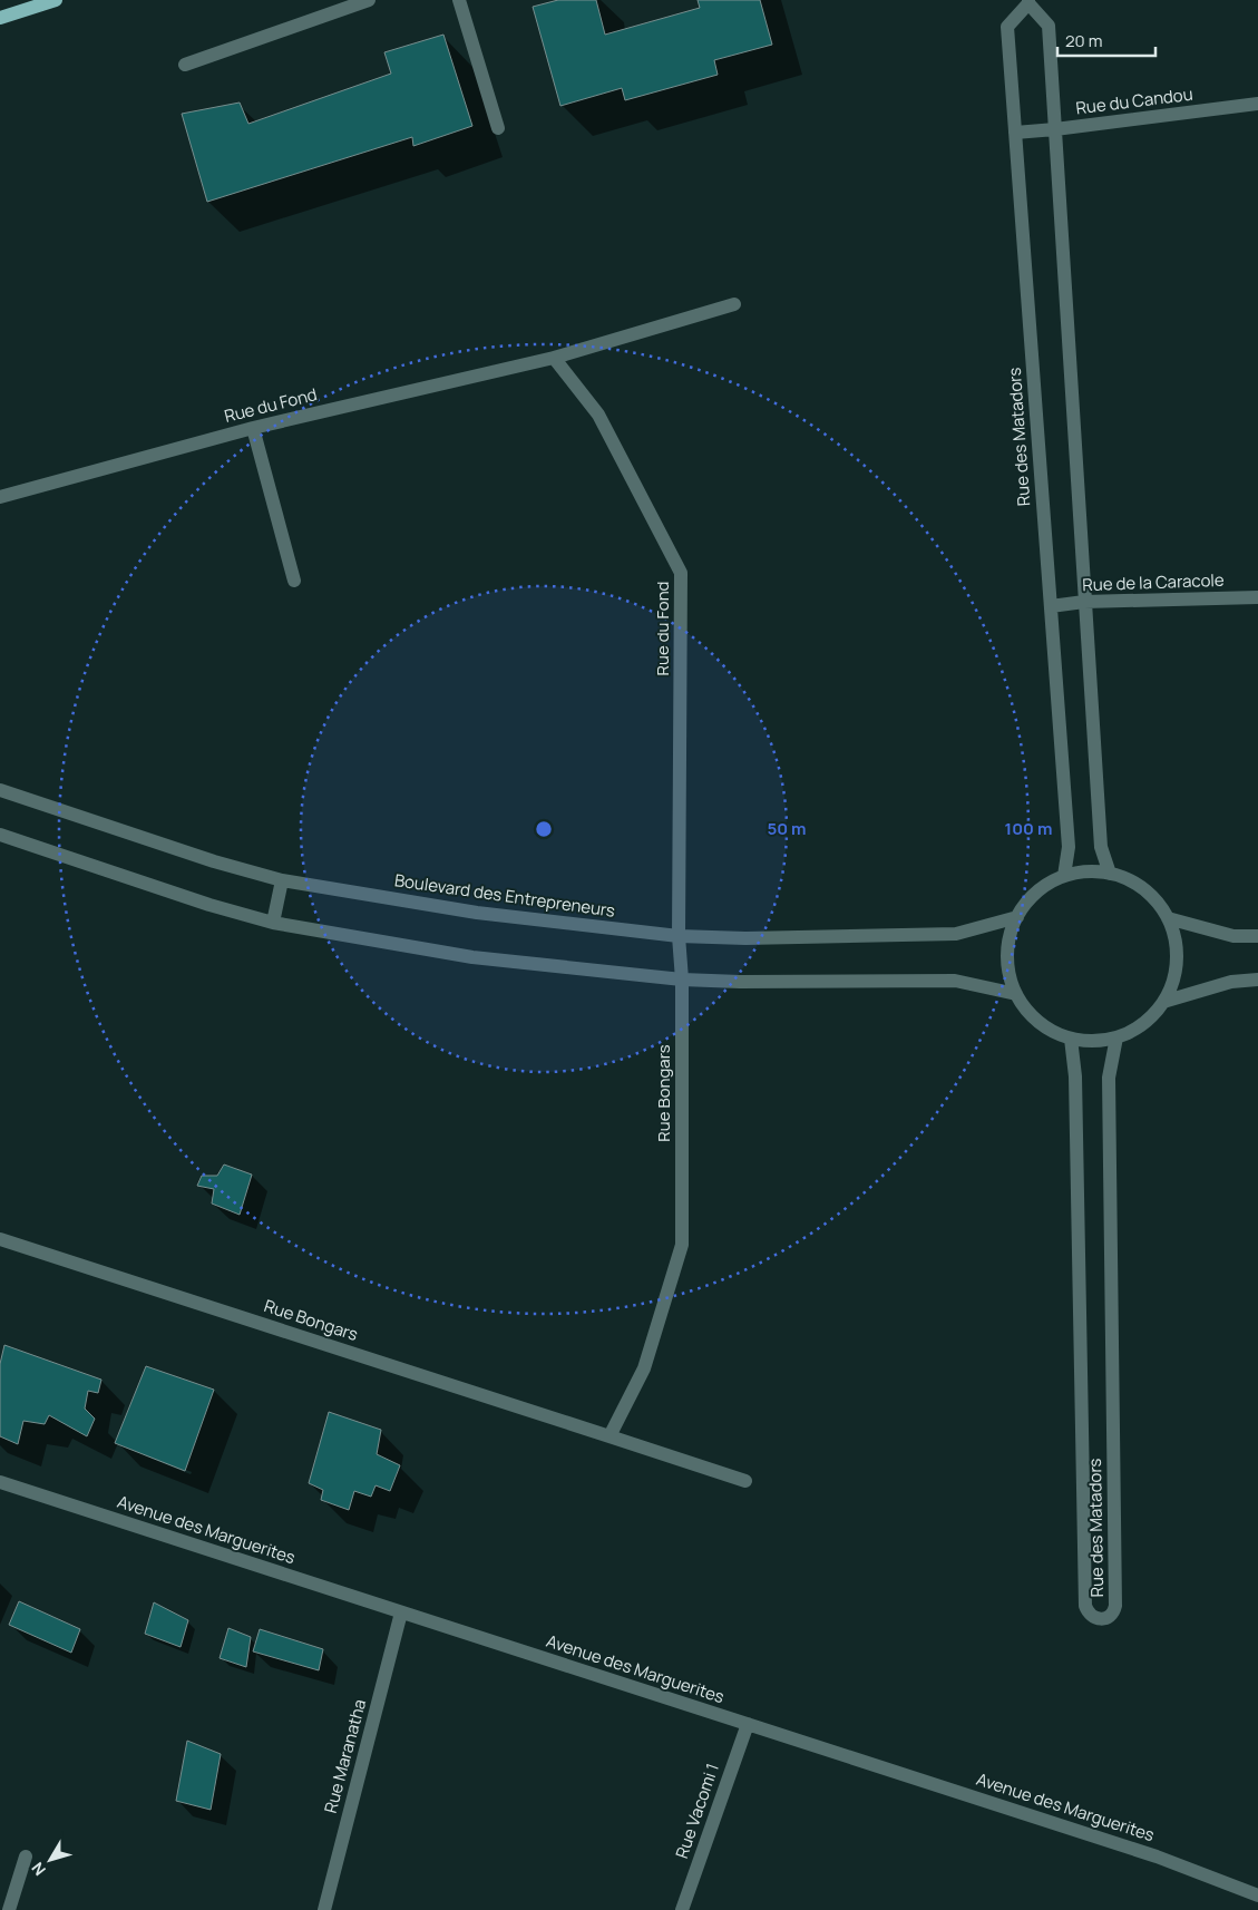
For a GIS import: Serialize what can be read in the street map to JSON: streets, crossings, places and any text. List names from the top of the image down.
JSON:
{
  "streets": {
    "street": [
      "Rue du Candou",
      "Rue du Fond",
      "Rue des Matadors",
      "Rue de la Caracole",
      "Boulevard des Entrepreneurs",
      "Rue Bongars",
      "Avenue des Marguerites",
      "Rue Maranatha",
      "Rue Vacomi 1"
    ]
  },
  "crossings": [
    ["Rue du Candou", "Rue des Matadors"],
    ["Rue du Fond", "Boulevard des Entrepreneurs"],
    ["Rue du Fond", "Rue Bongars"],
    ["Rue des Matadors", "Rue de la Caracole"],
    ["Rue des Matadors", "Boulevard des Entrepreneurs"],
    ["Boulevard des Entrepreneurs", "Rue Bongars"],
    ["Avenue des Marguerites", "Rue Maranatha"],
    ["Avenue des Marguerites", "Rue Vacomi 1"]
  ],
  "scale_bar": "20 m",
  "north": "bottom left",
  "rings": ["50 m", "100 m"]
}
